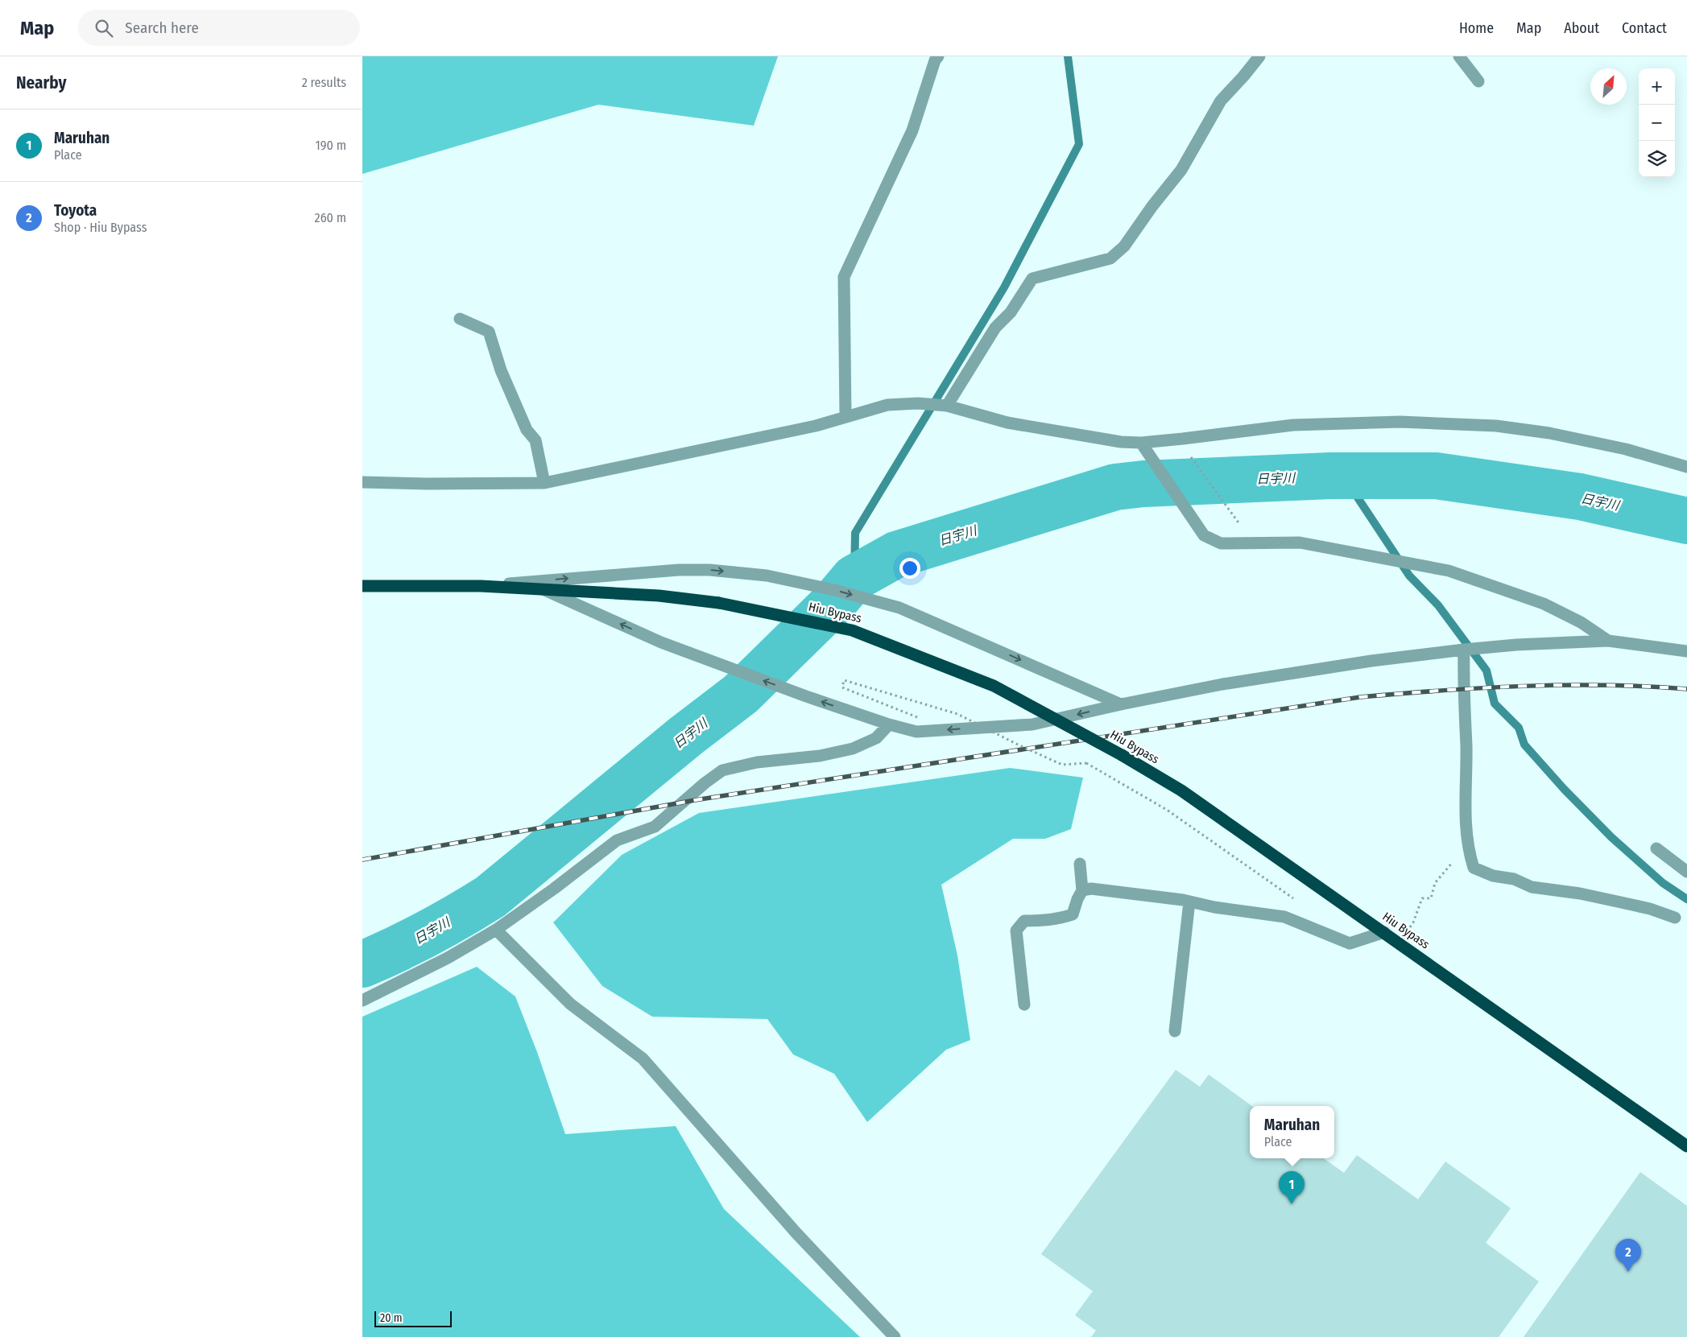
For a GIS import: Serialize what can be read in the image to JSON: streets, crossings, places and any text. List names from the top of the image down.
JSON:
{
  "streets": {
    "highway": ["Hiu Bypass"]
  },
  "water": ["日宇川"],
  "scale_bar": "20 m",
  "north": "top right",
  "page": {
    "header": "Map",
    "search": "Search here",
    "nav": [
      "Home",
      "Map",
      "About",
      "Contact"
    ],
    "heading": ["Nearby", "2 results"],
    "map_buttons": ["+", "−"],
    "list": [
      {
        "mark": "1",
        "name": "Maruhan",
        "note": "Place",
        "value": "190 m"
      },
      {
        "mark": "2",
        "name": "Toyota",
        "note": "Shop · Hiu Bypass",
        "value": "260 m"
      }
    ],
    "popup": ["Maruhan", "Place"],
    "pins": ["1", "2"],
    "scale": "20 m"
  }
}
